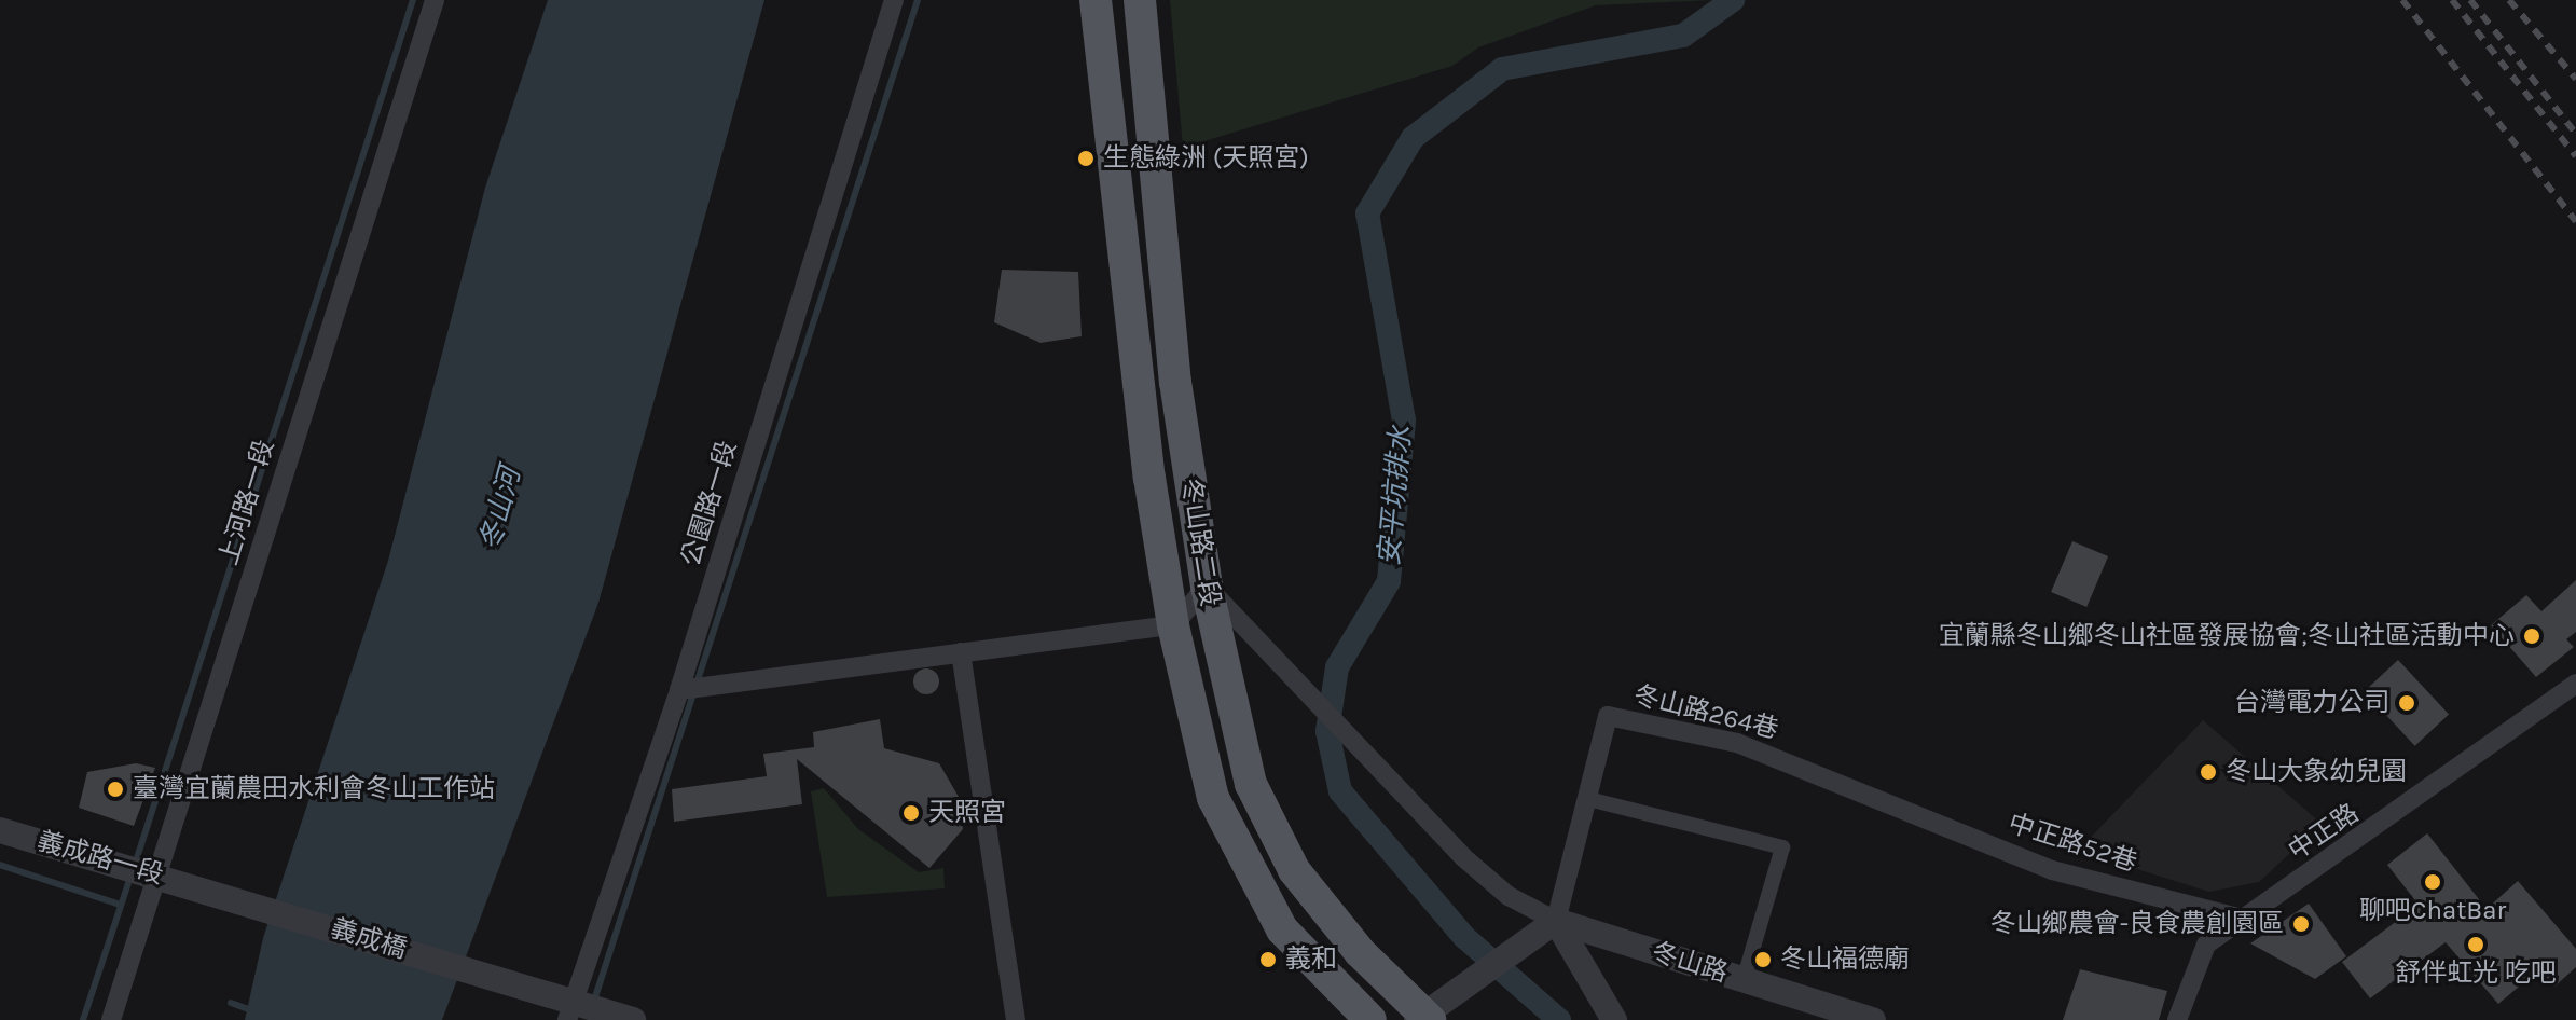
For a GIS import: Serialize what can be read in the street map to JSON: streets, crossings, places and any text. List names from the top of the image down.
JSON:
{
  "streets": {
    "main road": ["冬山路二段"],
    "street": [
      "上河路一段",
      "公園路一段",
      "冬山路264巷",
      "中正路",
      "中正路52巷",
      "義成路一段",
      "義成橋",
      "冬山路"
    ]
  },
  "crossings": [
    ["上河路一段", "義成路一段"],
    ["公園路一段", "義成橋"],
    ["冬山路二段", "冬山路"],
    ["冬山路264巷", "中正路52巷"],
    ["冬山路264巷", "冬山路"],
    ["中正路", "中正路52巷"],
    ["義成路一段", "義成橋"]
  ],
  "water": ["安平坑排水", "冬山河"],
  "places": [
    "生態綠洲 (天照宮)",
    "宜蘭縣冬山鄉冬山社區發展協會;冬山社區活動中心",
    "台灣電力公司",
    "冬山大象幼兒園",
    "臺灣宜蘭農田水利會冬山工作站",
    "天照宮",
    "聊吧ChatBar",
    "冬山鄉農會-良食農創園區",
    "舒伴虹光 吃吧",
    "義和",
    "冬山福德廟"
  ]
}
